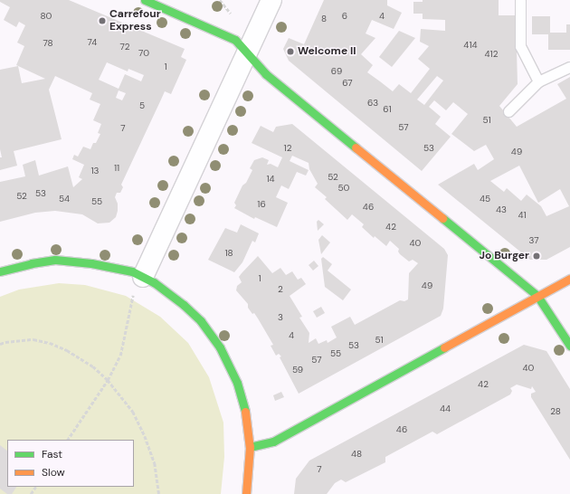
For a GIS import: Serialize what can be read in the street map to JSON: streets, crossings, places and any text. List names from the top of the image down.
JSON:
{
  "places": ["Carrefour Express", "Welcome II", "Jo Burger"],
  "house_numbers": [
    "80",
    "6",
    "4",
    "8",
    "74",
    "78",
    "414",
    "72",
    "70",
    "412",
    "1",
    "69",
    "67",
    "63",
    "5",
    "61",
    "51",
    "57",
    "7",
    "12",
    "53",
    "49",
    "11",
    "13",
    "52",
    "14",
    "50",
    "53",
    "52",
    "54",
    "45",
    "55",
    "16",
    "46",
    "43",
    "41",
    "42",
    "37",
    "40",
    "18",
    "1",
    "49",
    "2",
    "3",
    "4",
    "51",
    "53",
    "55",
    "57",
    "40",
    "59",
    "42",
    "44",
    "28",
    "46",
    "48",
    "7"
  ],
  "legend": ["Fast", "Slow"]
}
